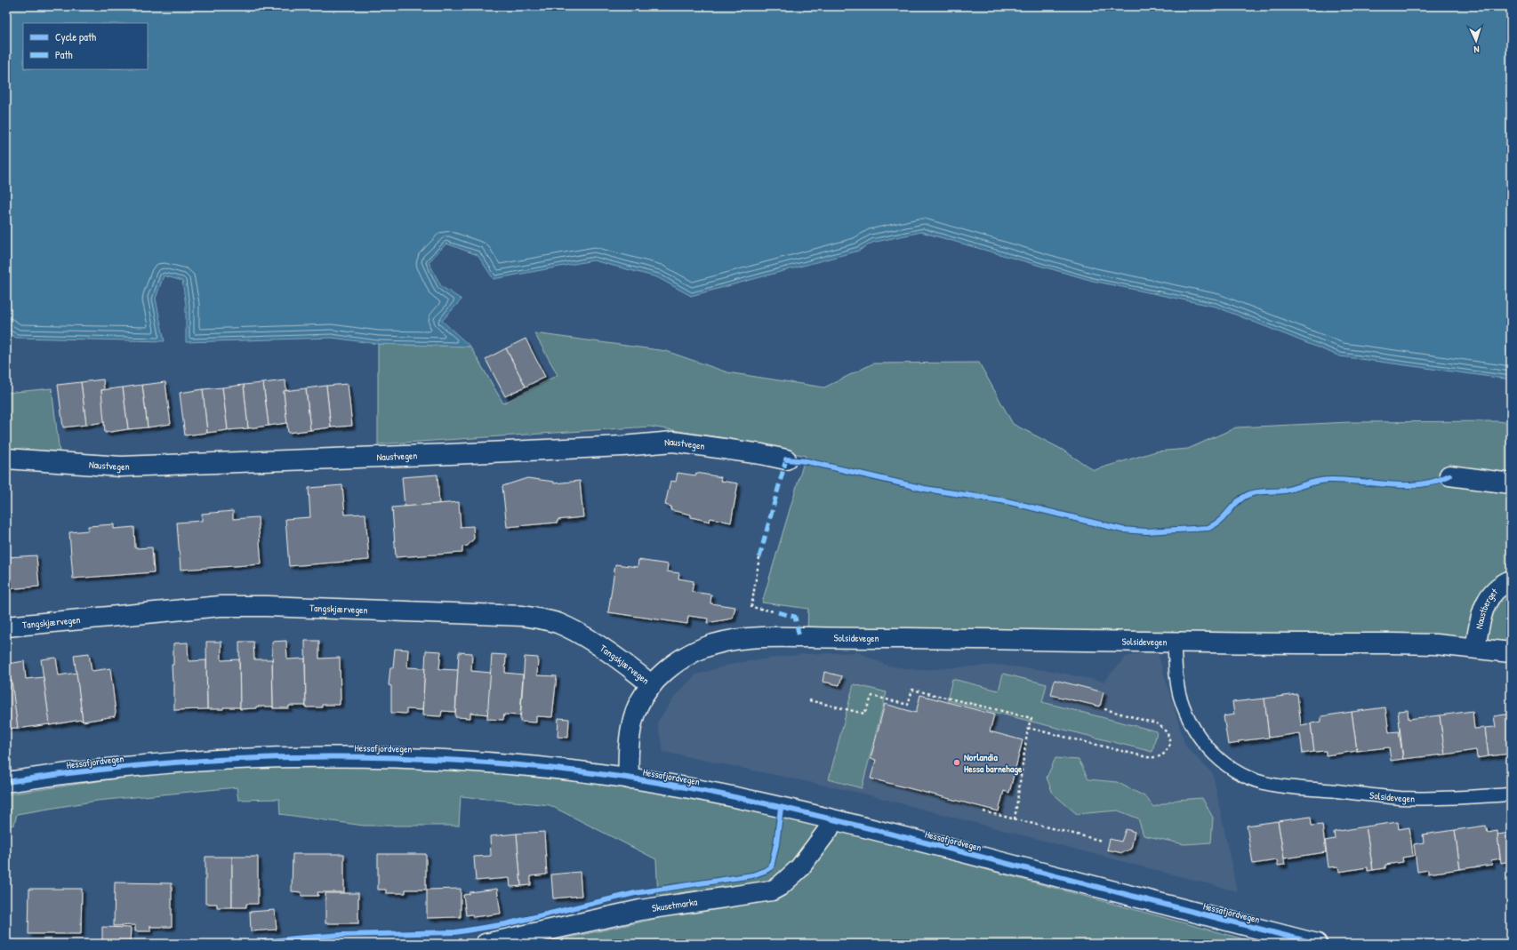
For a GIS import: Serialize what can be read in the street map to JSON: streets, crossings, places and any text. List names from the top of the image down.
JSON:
{
  "streets": {
    "street": [
      "Naustvegen",
      "Tangskjærvegen",
      "Naustberget",
      "Solsidevegen",
      "Hessafjordvegen",
      "Skusetmarka"
    ]
  },
  "crossings": [
    ["Tangskjærvegen", "Solsidevegen"],
    ["Naustberget", "Solsidevegen"],
    ["Solsidevegen", "Hessafjordvegen"],
    ["Hessafjordvegen", "Skusetmarka"]
  ],
  "places": ["Norlandia Hessa barnehage"],
  "legend": ["Cycle path", "Path"],
  "north": "bottom"
}
